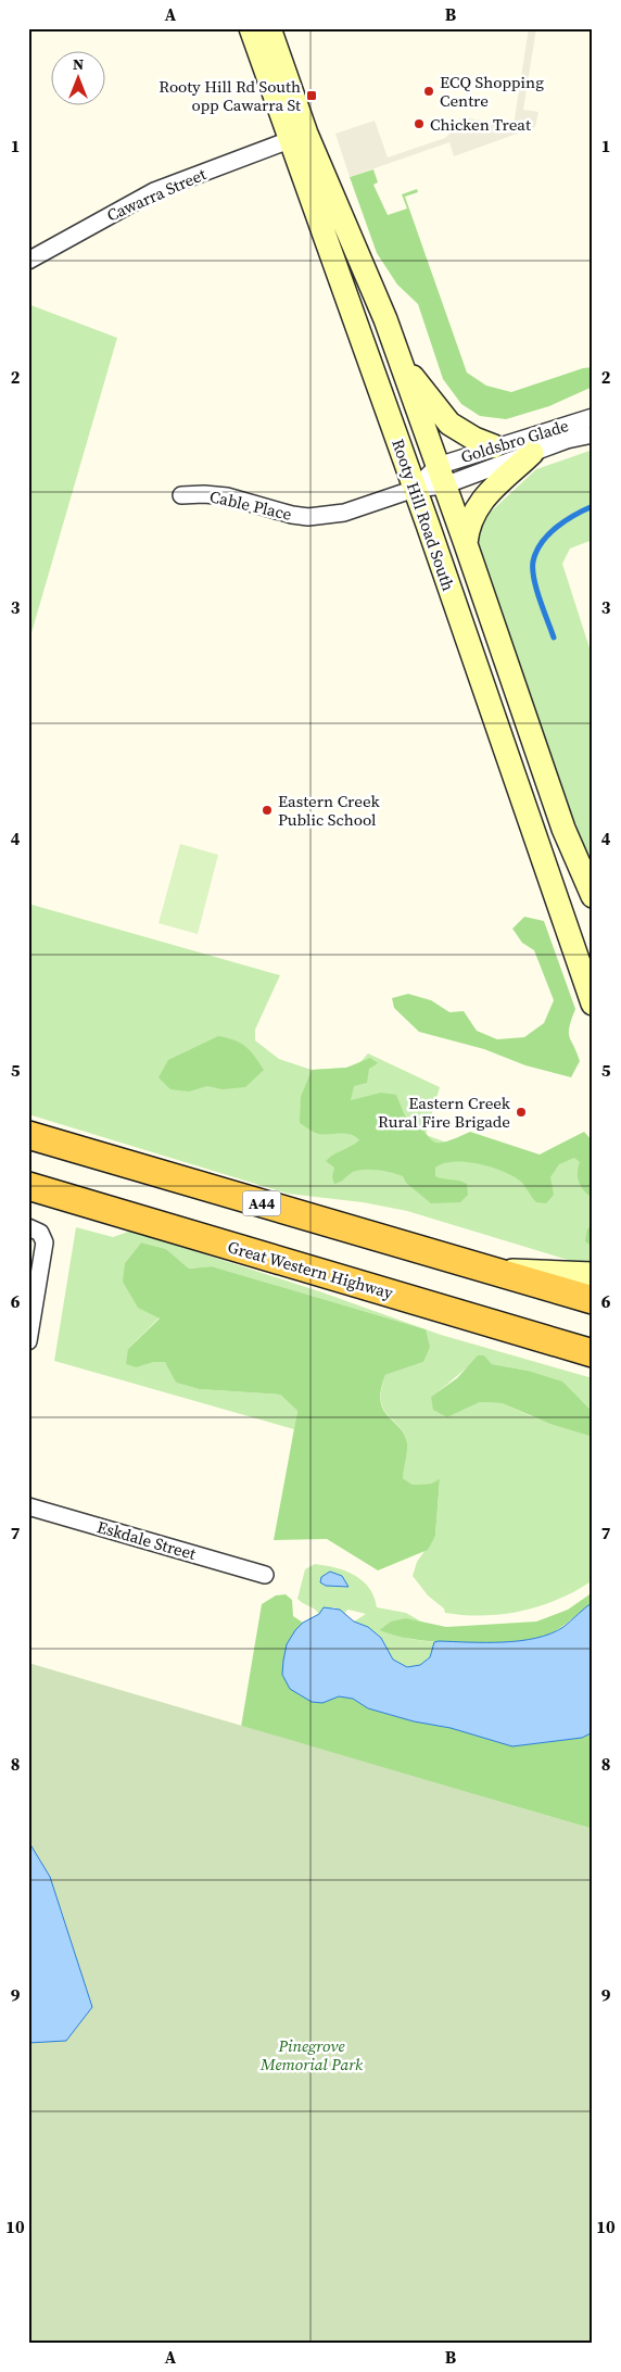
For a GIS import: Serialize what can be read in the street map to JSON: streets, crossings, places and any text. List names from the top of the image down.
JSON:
{
  "streets": {
    "highway": ["A44", "Great Western Highway"],
    "main road": ["Rooty Hill Road South"],
    "street": [
      "Cawarra Street",
      "Goldsbro Glade",
      "Cable Place",
      "Eskdale Street"
    ]
  },
  "crossings": [
    ["Cawarra Street", "Rooty Hill Road South"],
    ["Goldsbro Glade", "Rooty Hill Road South"],
    ["Cable Place", "Rooty Hill Road South"]
  ],
  "parks": ["Pinegrove Memorial Park"],
  "places": {
    "other": [
      "ECQ Shopping Centre",
      "Chicken Treat",
      "Eastern Creek Public School",
      "Eastern Creek Rural Fire Brigade"
    ],
    "transit": ["Rooty Hill Rd South opp Cawarra St"]
  },
  "north": "top",
  "grid": {
    "columns": ["A", "B"],
    "rows": [
      "1",
      "2",
      "3",
      "4",
      "5",
      "6",
      "7",
      "8",
      "9",
      "10"
    ]
  }
}
